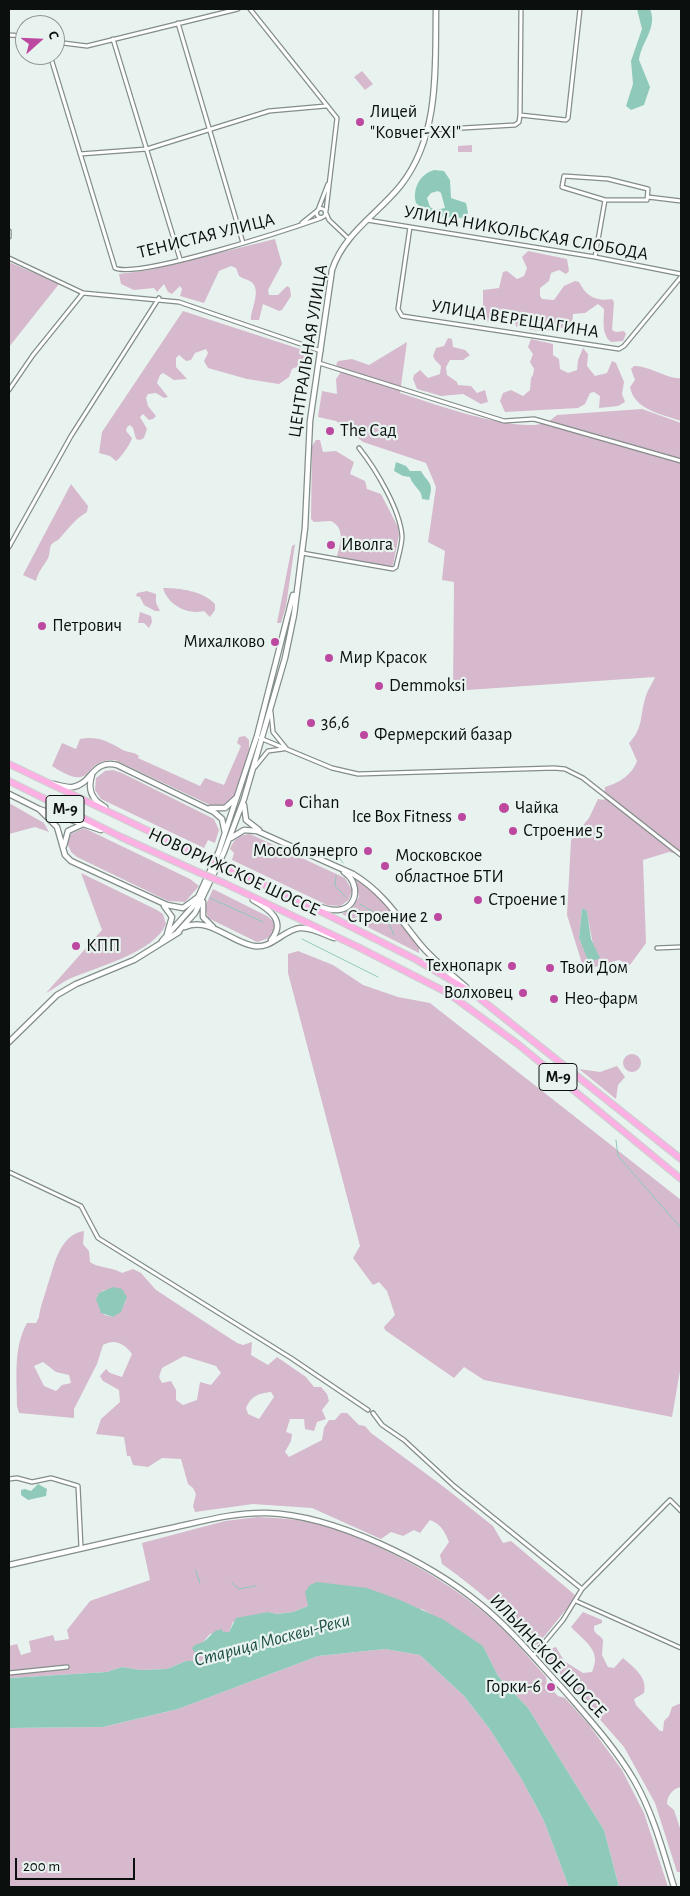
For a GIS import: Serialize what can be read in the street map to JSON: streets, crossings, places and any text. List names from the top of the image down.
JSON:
{
  "streets": {
    "highway": ["М-9", "НОВОРИЖСКОЕ ШОССЕ"],
    "street": [
      "УЛИЦА НИКОЛЬСКАЯ СЛОБОДА",
      "ТЕНИСТАЯ УЛИЦА",
      "УЛИЦА ВЕРЕЩАГИНА",
      "ЦЕНТРАЛЬНАЯ УЛИЦА",
      "ИЛЬИНСКОЕ ШОССЕ"
    ]
  },
  "crossings": [
    ["УЛИЦА НИКОЛЬСКАЯ СЛОБОДА", "УЛИЦА ВЕРЕЩАГИНА"],
    ["УЛИЦА НИКОЛЬСКАЯ СЛОБОДА", "ЦЕНТРАЛЬНАЯ УЛИЦА"],
    ["М-9", "НОВОРИЖСКОЕ ШОССЕ"]
  ],
  "water": ["Старица Москвы-Реки"],
  "places": [
    "Лицей \"Ковчег-XXI\"",
    "The Сад",
    "Иволга",
    "Петрович",
    "Михалково",
    "Мир Красок",
    "Demmoksi",
    "36,6",
    "Фермерский базар",
    "Cihan",
    "Чайка",
    "Ice Box Fitness",
    "Строение 5",
    "Мособлэнерго",
    "Московское областное БТИ",
    "Строение 1",
    "Строение 2",
    "КПП",
    "Технопарк",
    "Твой Дом",
    "Волховец",
    "Нео-фарм",
    "Горки-6"
  ],
  "scale_bar": "200 m",
  "north": "right"
}
